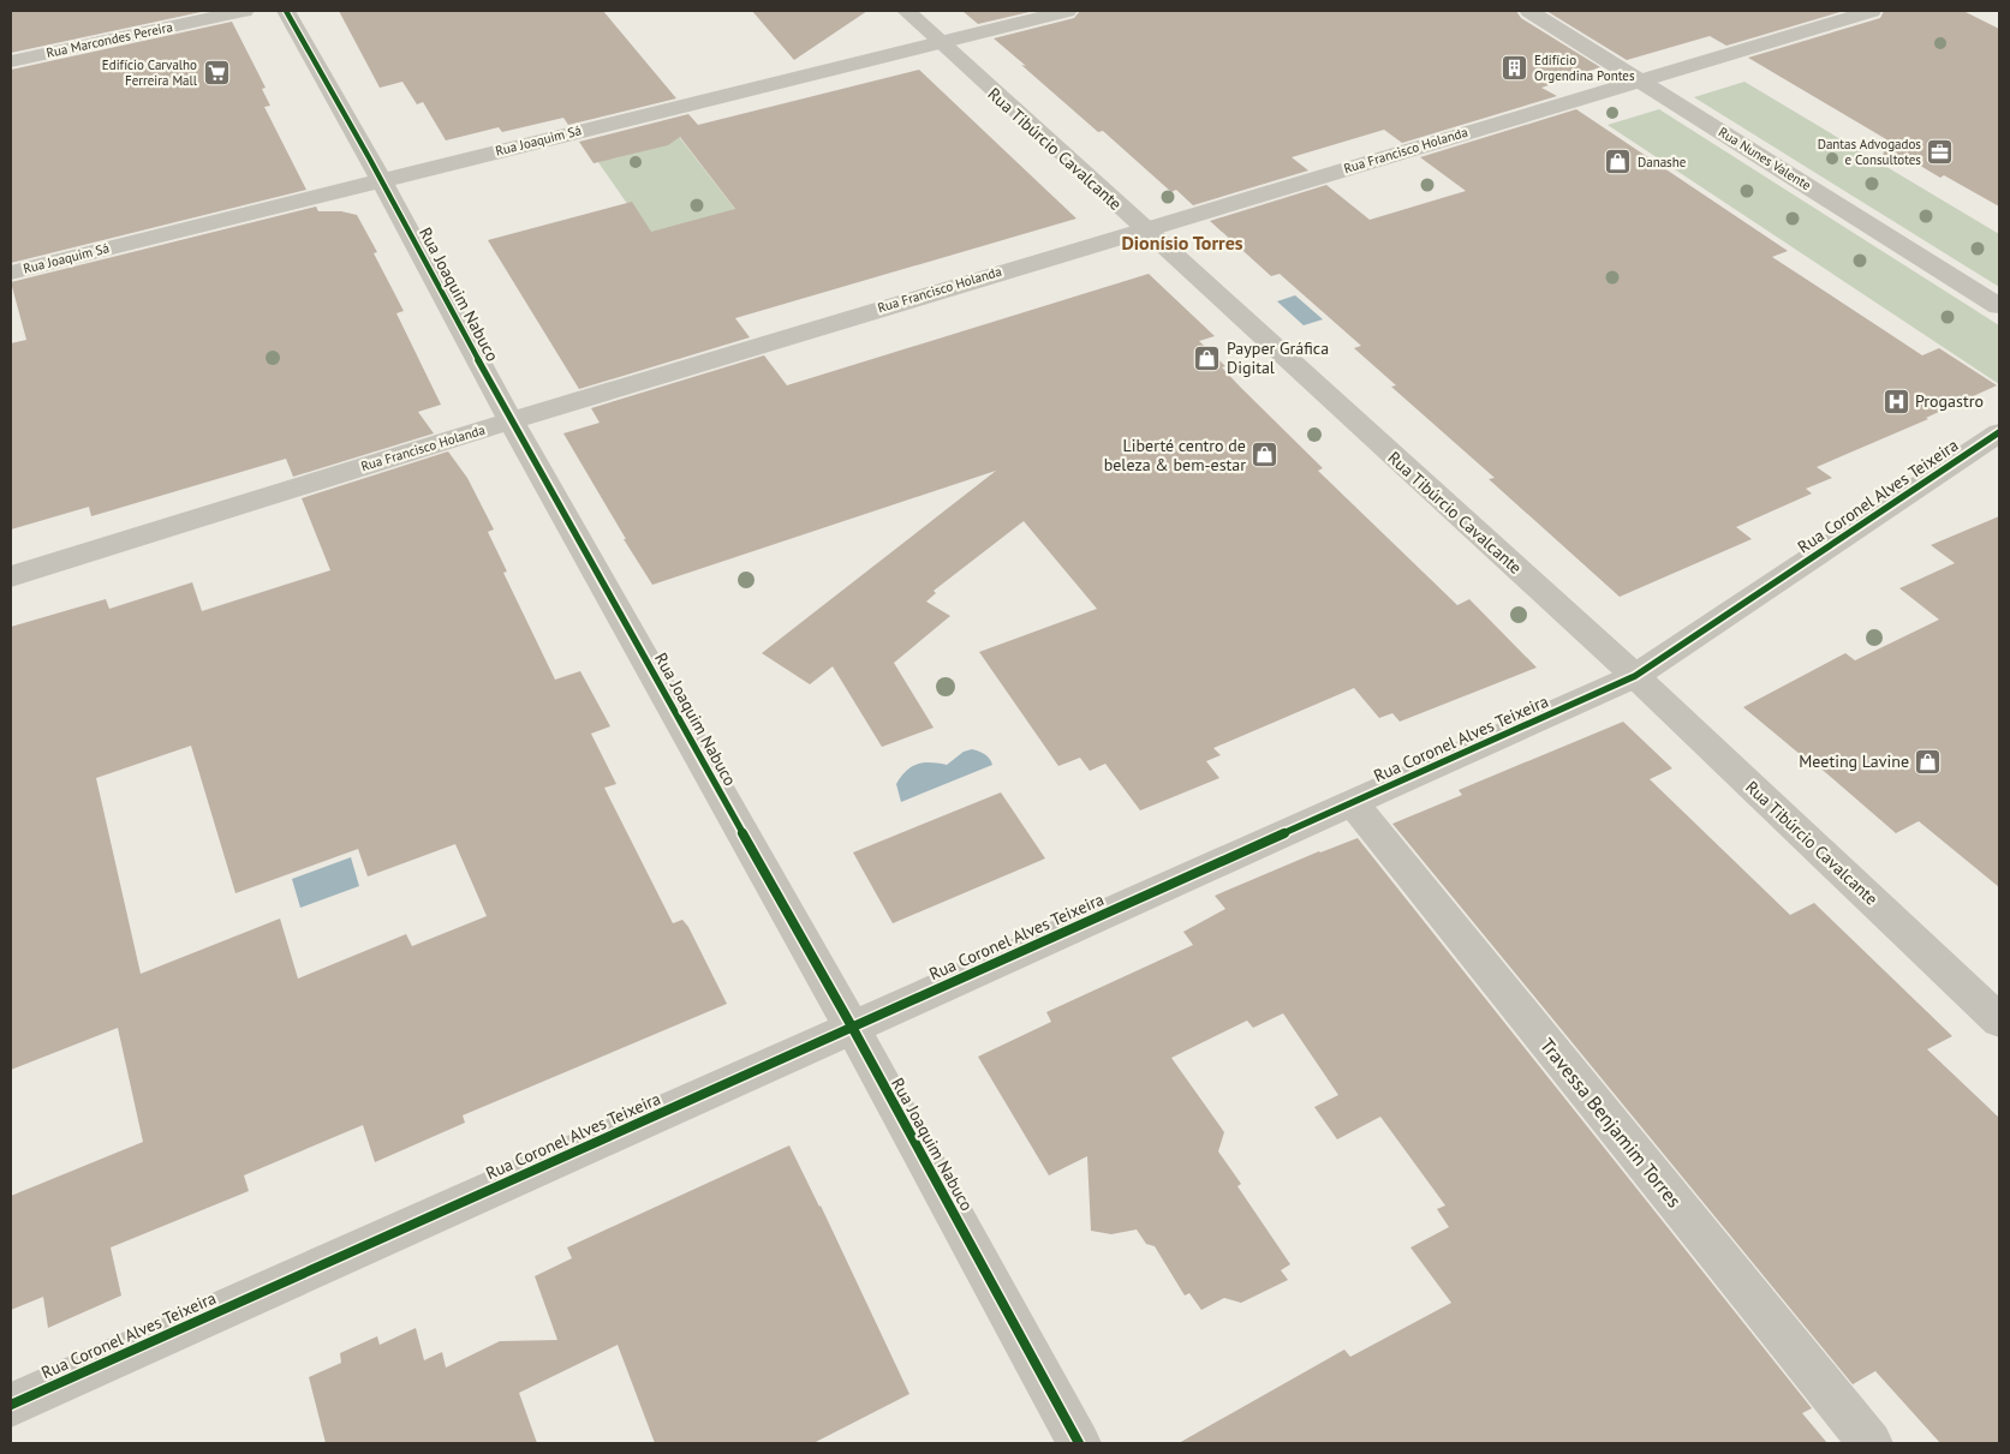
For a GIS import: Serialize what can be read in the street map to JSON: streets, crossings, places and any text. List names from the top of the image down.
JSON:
{
  "streets": {
    "street": [
      "Rua Marcondes Pereira",
      "Rua Joaquim Sá",
      "Rua Tibúrcio Cavalcante",
      "Rua Francisco Holanda",
      "Rua Nunes Valente",
      "Rua Joaquim Nabuco",
      "Rua Coronel Alves Teixeira",
      "Travessa Benjamim Torres"
    ]
  },
  "crossings": [
    ["Rua Joaquim Sá", "Rua Tibúrcio Cavalcante"],
    ["Rua Joaquim Sá", "Rua Joaquim Nabuco"],
    ["Rua Tibúrcio Cavalcante", "Rua Francisco Holanda"],
    ["Rua Tibúrcio Cavalcante", "Rua Coronel Alves Teixeira"],
    ["Rua Francisco Holanda", "Rua Nunes Valente"],
    ["Rua Francisco Holanda", "Rua Joaquim Nabuco"],
    ["Rua Joaquim Nabuco", "Rua Coronel Alves Teixeira"],
    ["Rua Coronel Alves Teixeira", "Travessa Benjamim Torres"]
  ],
  "districts": ["Dionísio Torres"],
  "places": {
    "building": ["Edifício Orgendina Pontes"],
    "supermarket": ["Edifício Carvalho Ferreira Mall"],
    "office": ["Dantas Advogados e Consultotes"],
    "shop": [
      "Danashe",
      "Payper Gráfica Digital",
      "Liberté centro de beleza & bem-estar",
      "Meeting Lavine"
    ],
    "hospital": ["Progastro"]
  }
}
